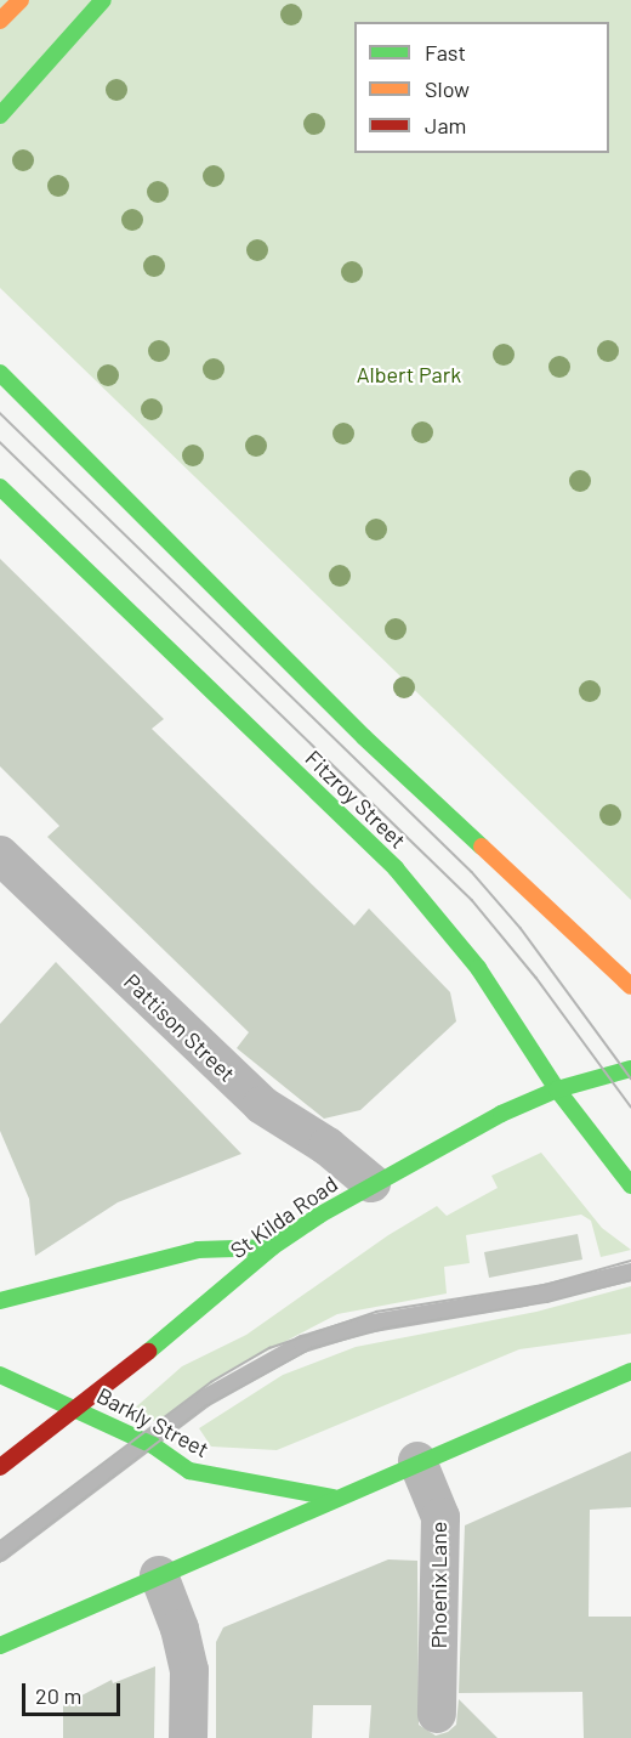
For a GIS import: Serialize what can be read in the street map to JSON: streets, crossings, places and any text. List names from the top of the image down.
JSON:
{
  "streets": {
    "main road": ["Fitzroy Street", "St Kilda Road", "Barkly Street"],
    "street": ["Pattison Street", "Phoenix Lane"]
  },
  "crossings": [
    ["Fitzroy Street", "St Kilda Road"],
    ["Pattison Street", "St Kilda Road"],
    ["St Kilda Road", "Barkly Street"]
  ],
  "parks": ["Albert Park"],
  "legend": ["Fast", "Slow", "Jam"],
  "scale_bar": "20 m"
}
